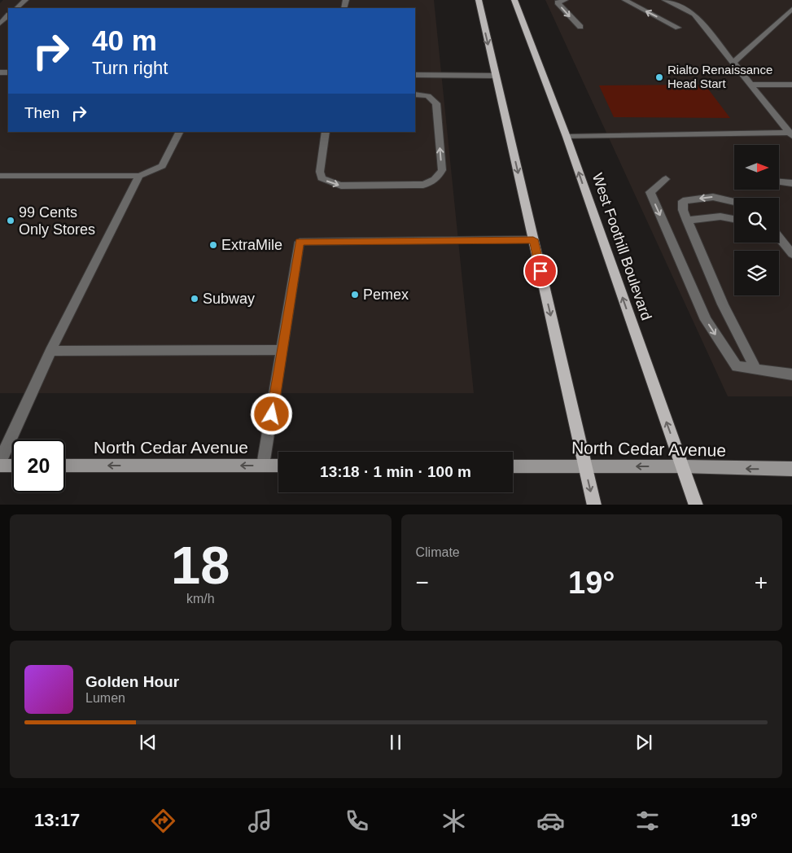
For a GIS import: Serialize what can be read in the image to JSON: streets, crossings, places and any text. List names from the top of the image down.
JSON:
{
  "streets": {
    "main road": ["West Foothill Boulevard", "North Cedar Avenue"]
  },
  "crossings": [
    ["West Foothill Boulevard", "North Cedar Avenue"]
  ],
  "one_way": ["North Cedar Avenue"],
  "places": [
    "Rialto Renaissance Head Start",
    "99 Cents Only Stores",
    "ExtraMile",
    "Pemex",
    "Subway"
  ],
  "north": "right",
  "page": {
    "turn": ["40 m", "Turn right"],
    "then": "Then",
    "limit": "20",
    "trip": "13:18 · 1 min · 100 m",
    "tile": [
      ["18", "km/h"],
      "Climate"
    ],
    "heat": ["−", "19°", "+"],
    "song": ["Golden Hour", "Lumen"],
    "tabs": ["13:17", "19°"]
  }
}
